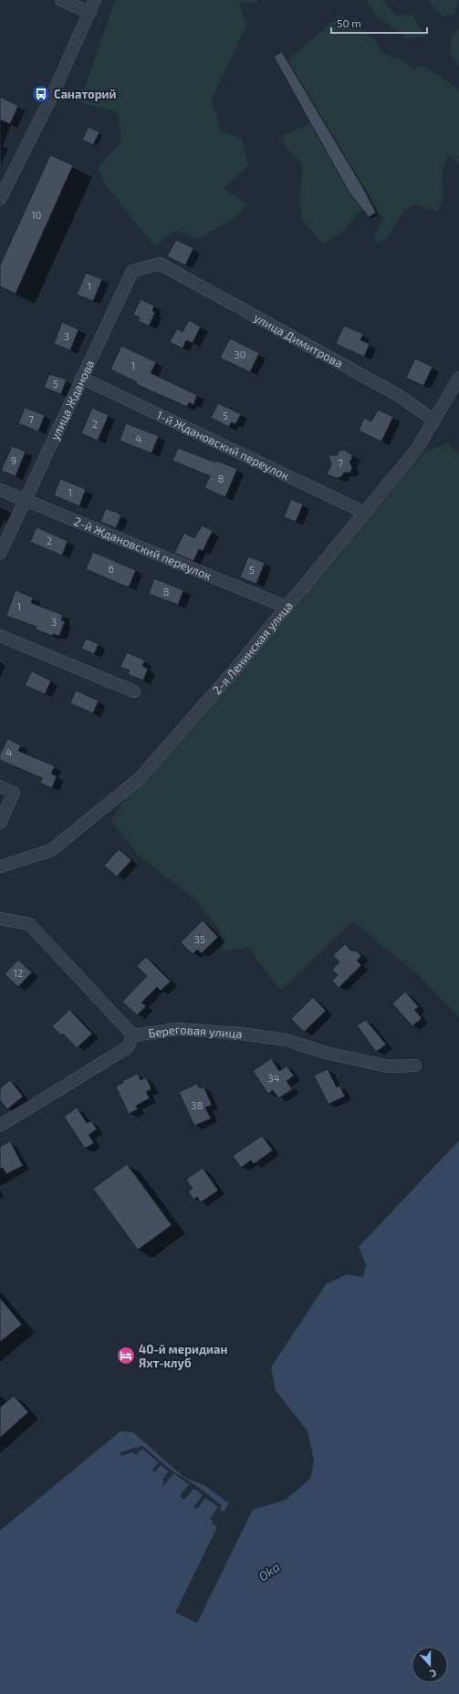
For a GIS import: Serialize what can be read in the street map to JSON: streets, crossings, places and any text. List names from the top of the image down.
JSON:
{
  "streets": {
    "street": [
      "улица Димитрова",
      "улица Жданова",
      "1-й Ждановский переулок",
      "2-й Ждановский переулок",
      "2-я Ленинская улица",
      "Береговая улица"
    ]
  },
  "crossings": [
    ["улица Димитрова", "улица Жданова"],
    ["улица Димитрова", "2-я Ленинская улица"],
    ["улица Жданова", "1-й Ждановский переулок"],
    ["улица Жданова", "2-й Ждановский переулок"],
    ["1-й Ждановский переулок", "2-я Ленинская улица"],
    ["2-й Ждановский переулок", "2-я Ленинская улица"]
  ],
  "water": ["Oka"],
  "places": {
    "bus stop": ["Санаторий"],
    "hotel": ["40-й меридиан Яхт-клуб"]
  },
  "house_numbers": [
    "10",
    "1",
    "3",
    "30",
    "1",
    "5",
    "5",
    "7",
    "2",
    "4",
    "9",
    "7",
    "8",
    "1",
    "2",
    "6",
    "5",
    "8",
    "1",
    "3",
    "4",
    "35",
    "12",
    "34",
    "38"
  ],
  "scale_bar": "50 m",
  "north": "bottom"
}
